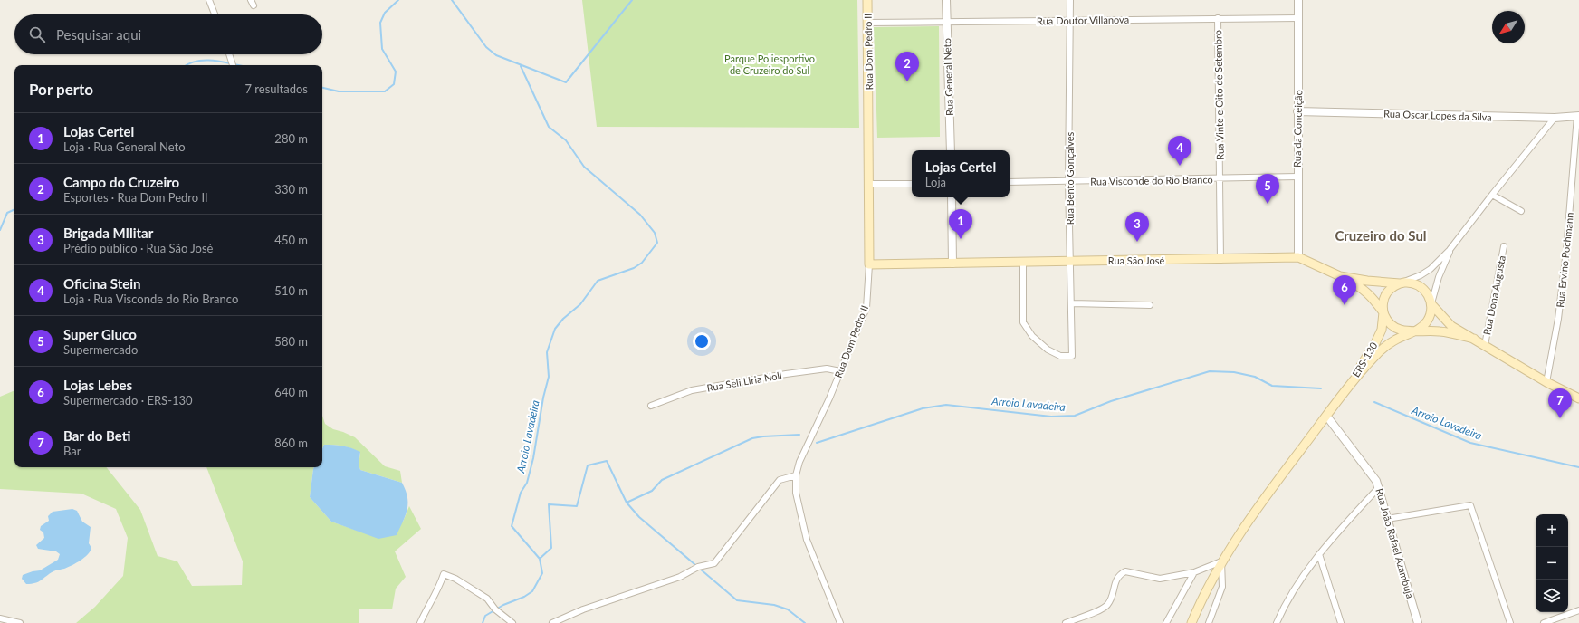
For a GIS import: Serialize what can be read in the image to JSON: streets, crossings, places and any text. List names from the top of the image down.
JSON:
{
  "streets": {
    "main road": ["Rua Dom Pedro II", "Rua São José", "ERS-130"],
    "street": [
      "Rua Doutor Villanova",
      "Rua General Neto",
      "Rua Vinte e Oito de Setembro",
      "Rua Oscar Lopes da Silva",
      "Rua da Conceição",
      "Rua Bento Gonçalves",
      "Rua Visconde do Rio Branco",
      "Rua Ervino Pochmann",
      "Rua Dona Augusta",
      "Rua Seli Liria Noll",
      "Rua João Rafael Azambuja"
    ]
  },
  "crossings": [
    ["Rua Doutor Villanova", "Rua Dom Pedro II"],
    ["Rua Doutor Villanova", "Rua General Neto"],
    ["Rua Doutor Villanova", "Rua Vinte e Oito de Setembro"],
    ["Rua Doutor Villanova", "Rua da Conceição"],
    ["Rua Doutor Villanova", "Rua Bento Gonçalves"],
    ["Rua Dom Pedro II", "Rua São José"],
    ["Rua Dom Pedro II", "Rua Seli Liria Noll"],
    ["Rua Vinte e Oito de Setembro", "Rua Visconde do Rio Branco"],
    ["Rua Vinte e Oito de Setembro", "Rua São José"],
    ["Rua Oscar Lopes da Silva", "Rua da Conceição"],
    ["Rua Oscar Lopes da Silva", "Rua Ervino Pochmann"],
    ["Rua da Conceição", "Rua Visconde do Rio Branco"],
    ["Rua da Conceição", "Rua São José"],
    ["Rua Bento Gonçalves", "Rua Visconde do Rio Branco"],
    ["Rua Bento Gonçalves", "Rua São José"],
    ["Rua São José", "ERS-130"],
    ["ERS-130", "Rua João Rafael Azambuja"]
  ],
  "districts": ["Cruzeiro do Sul"],
  "water": ["Arroio Lavadeira"],
  "parks": ["Parque Poliesportivo de Cruzeiro do Sul"],
  "north": "bottom left",
  "page": {
    "search": "Pesquisar aqui",
    "pins": [
      "2",
      "4",
      "5",
      "1",
      "3",
      "6",
      "7"
    ],
    "heading": ["Por perto", "7 resultados"],
    "list": [
      {
        "mark": "1",
        "name": "Lojas Certel",
        "note": "Loja · Rua General Neto",
        "value": "280 m"
      },
      {
        "mark": "2",
        "name": "Campo do Cruzeiro",
        "note": "Esportes · Rua Dom Pedro II",
        "value": "330 m"
      },
      {
        "mark": "3",
        "name": "Brigada MIlitar",
        "note": "Prédio público · Rua São José",
        "value": "450 m"
      },
      {
        "mark": "4",
        "name": "Oficina Stein",
        "note": "Loja · Rua Visconde do Rio Branco",
        "value": "510 m"
      },
      {
        "mark": "5",
        "name": "Super Gluco",
        "note": "Supermercado",
        "value": "580 m"
      },
      {
        "mark": "6",
        "name": "Lojas Lebes",
        "note": "Supermercado · ERS-130",
        "value": "640 m"
      },
      {
        "mark": "7",
        "name": "Bar do Beti",
        "note": "Bar",
        "value": "860 m"
      }
    ],
    "popup": ["Lojas Certel", "Loja"],
    "map_buttons": ["+", "−"]
  }
}
